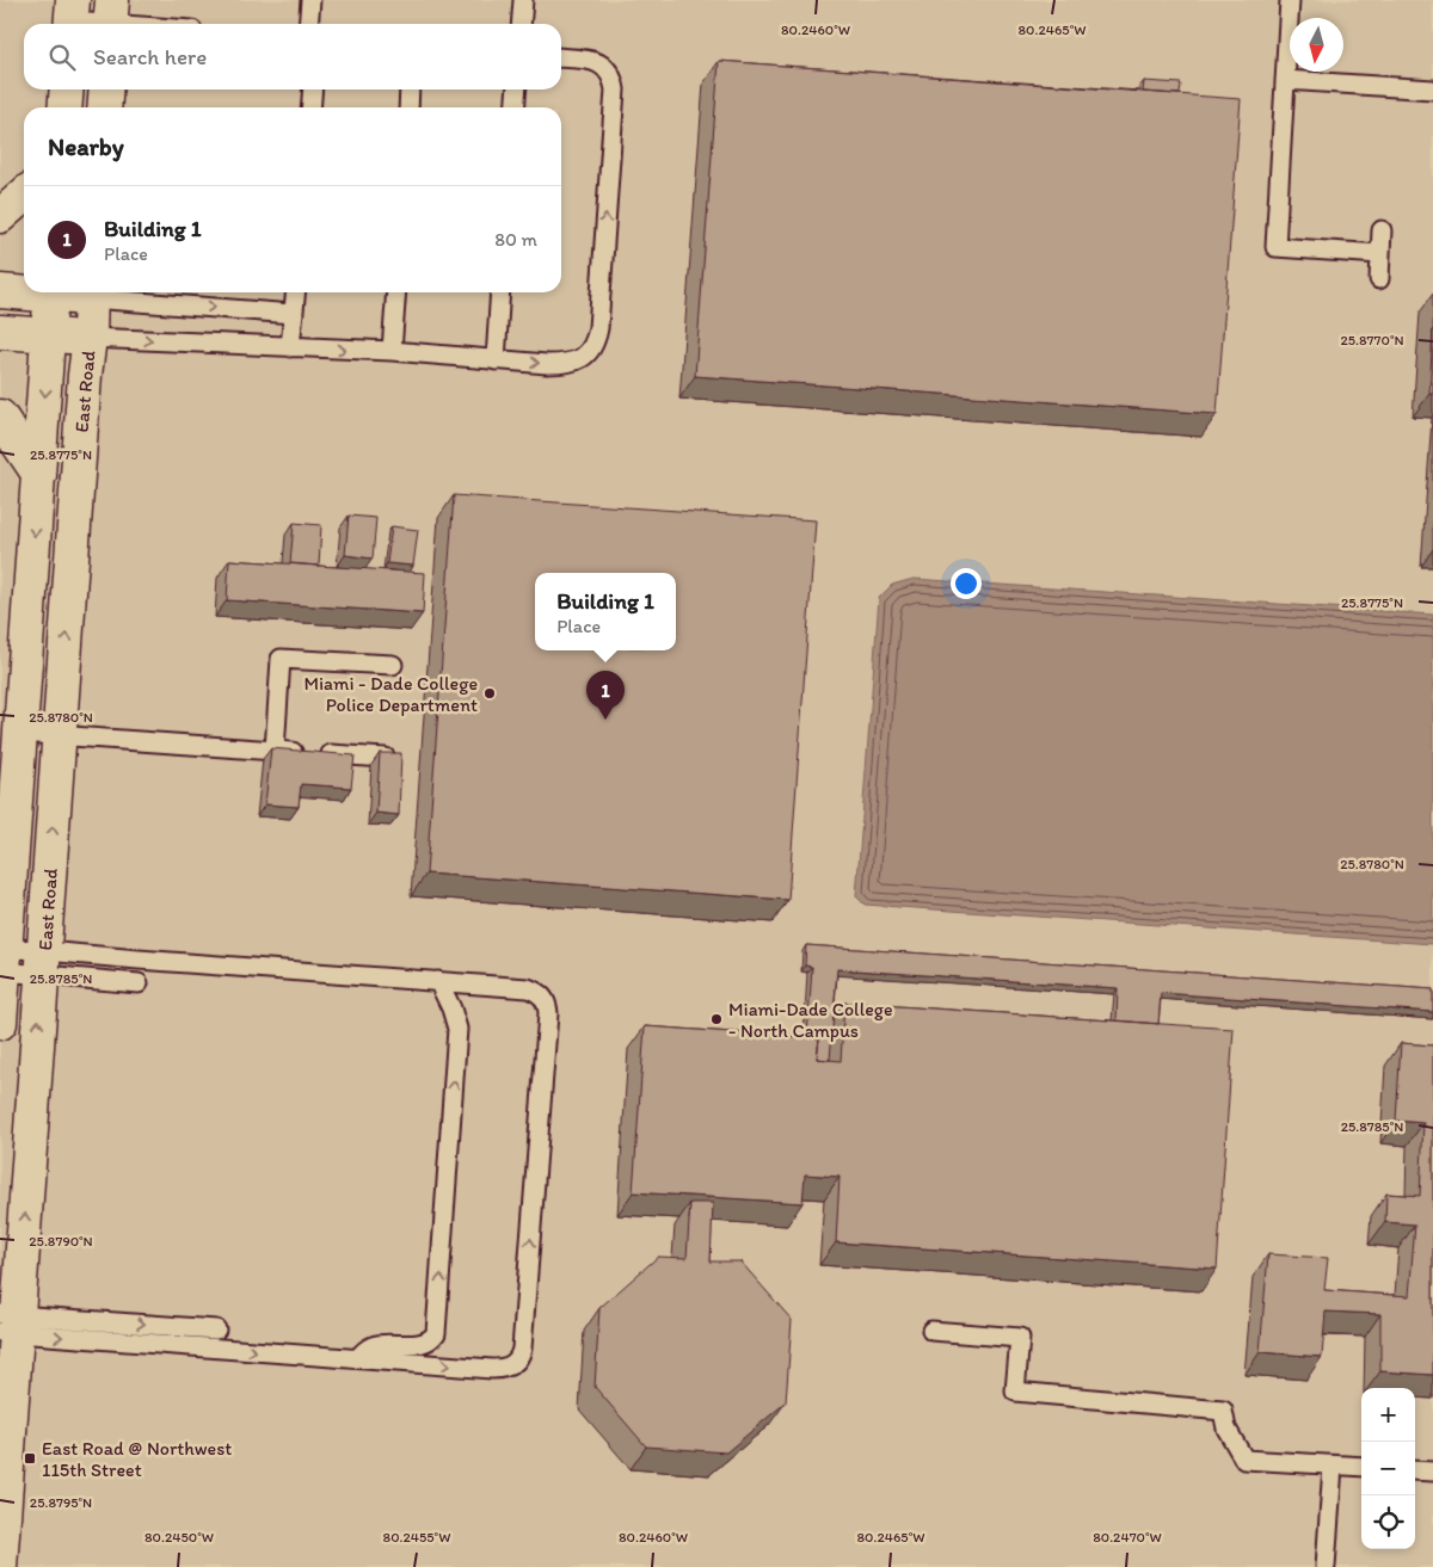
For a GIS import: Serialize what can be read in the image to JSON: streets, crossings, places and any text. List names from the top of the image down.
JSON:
{
  "streets": {
    "street": ["East Road"]
  },
  "places": {
    "other": ["Miami - Dade College Police Department", "Miami-Dade College - North Campus"],
    "transit": ["East Road @ Northwest 115th Street"]
  },
  "north": "bottom",
  "page": {
    "search": "Search here",
    "heading": "Nearby",
    "list": [
      {
        "mark": "1",
        "name": "Building 1",
        "note": "Place",
        "value": "80 m"
      }
    ],
    "popup": ["Building 1", "Place"],
    "pins": "1",
    "map_buttons": ["+", "−"]
  },
  "coordinates": [
    "80.2460°W",
    "80.2465°W",
    "25.8770°N",
    "25.8775°N",
    "25.8780°N",
    "25.8785°N",
    "25.8790°N",
    "25.8795°N",
    "80.2450°W",
    "80.2455°W",
    "80.2470°W"
  ]
}
